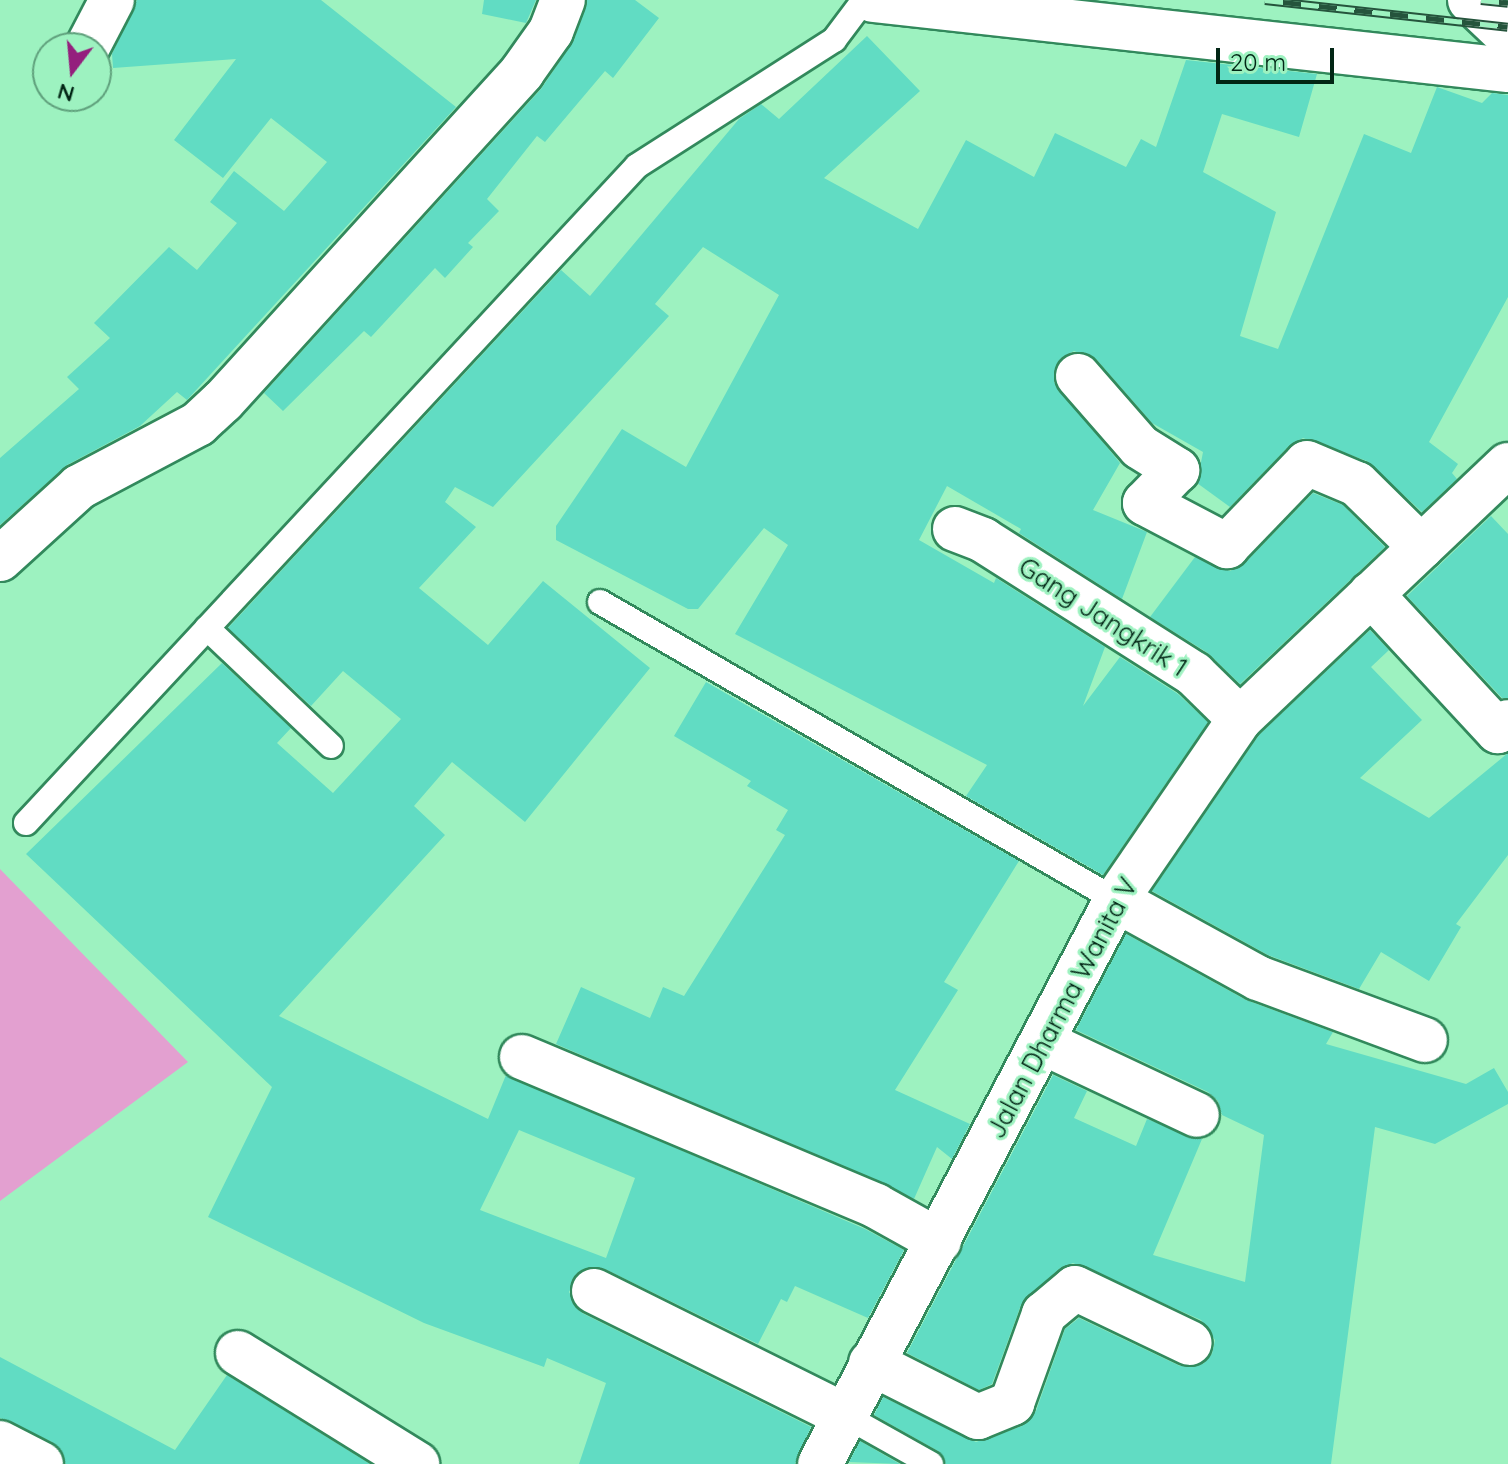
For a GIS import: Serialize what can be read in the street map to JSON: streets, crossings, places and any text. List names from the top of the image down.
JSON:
{
  "streets": {
    "street": ["Gang Jangkrik 1", "Jalan Dharma Wanita V"]
  },
  "crossings": [
    ["Gang Jangkrik 1", "Jalan Dharma Wanita V"]
  ],
  "scale_bar": "20 m",
  "north": "bottom"
}
